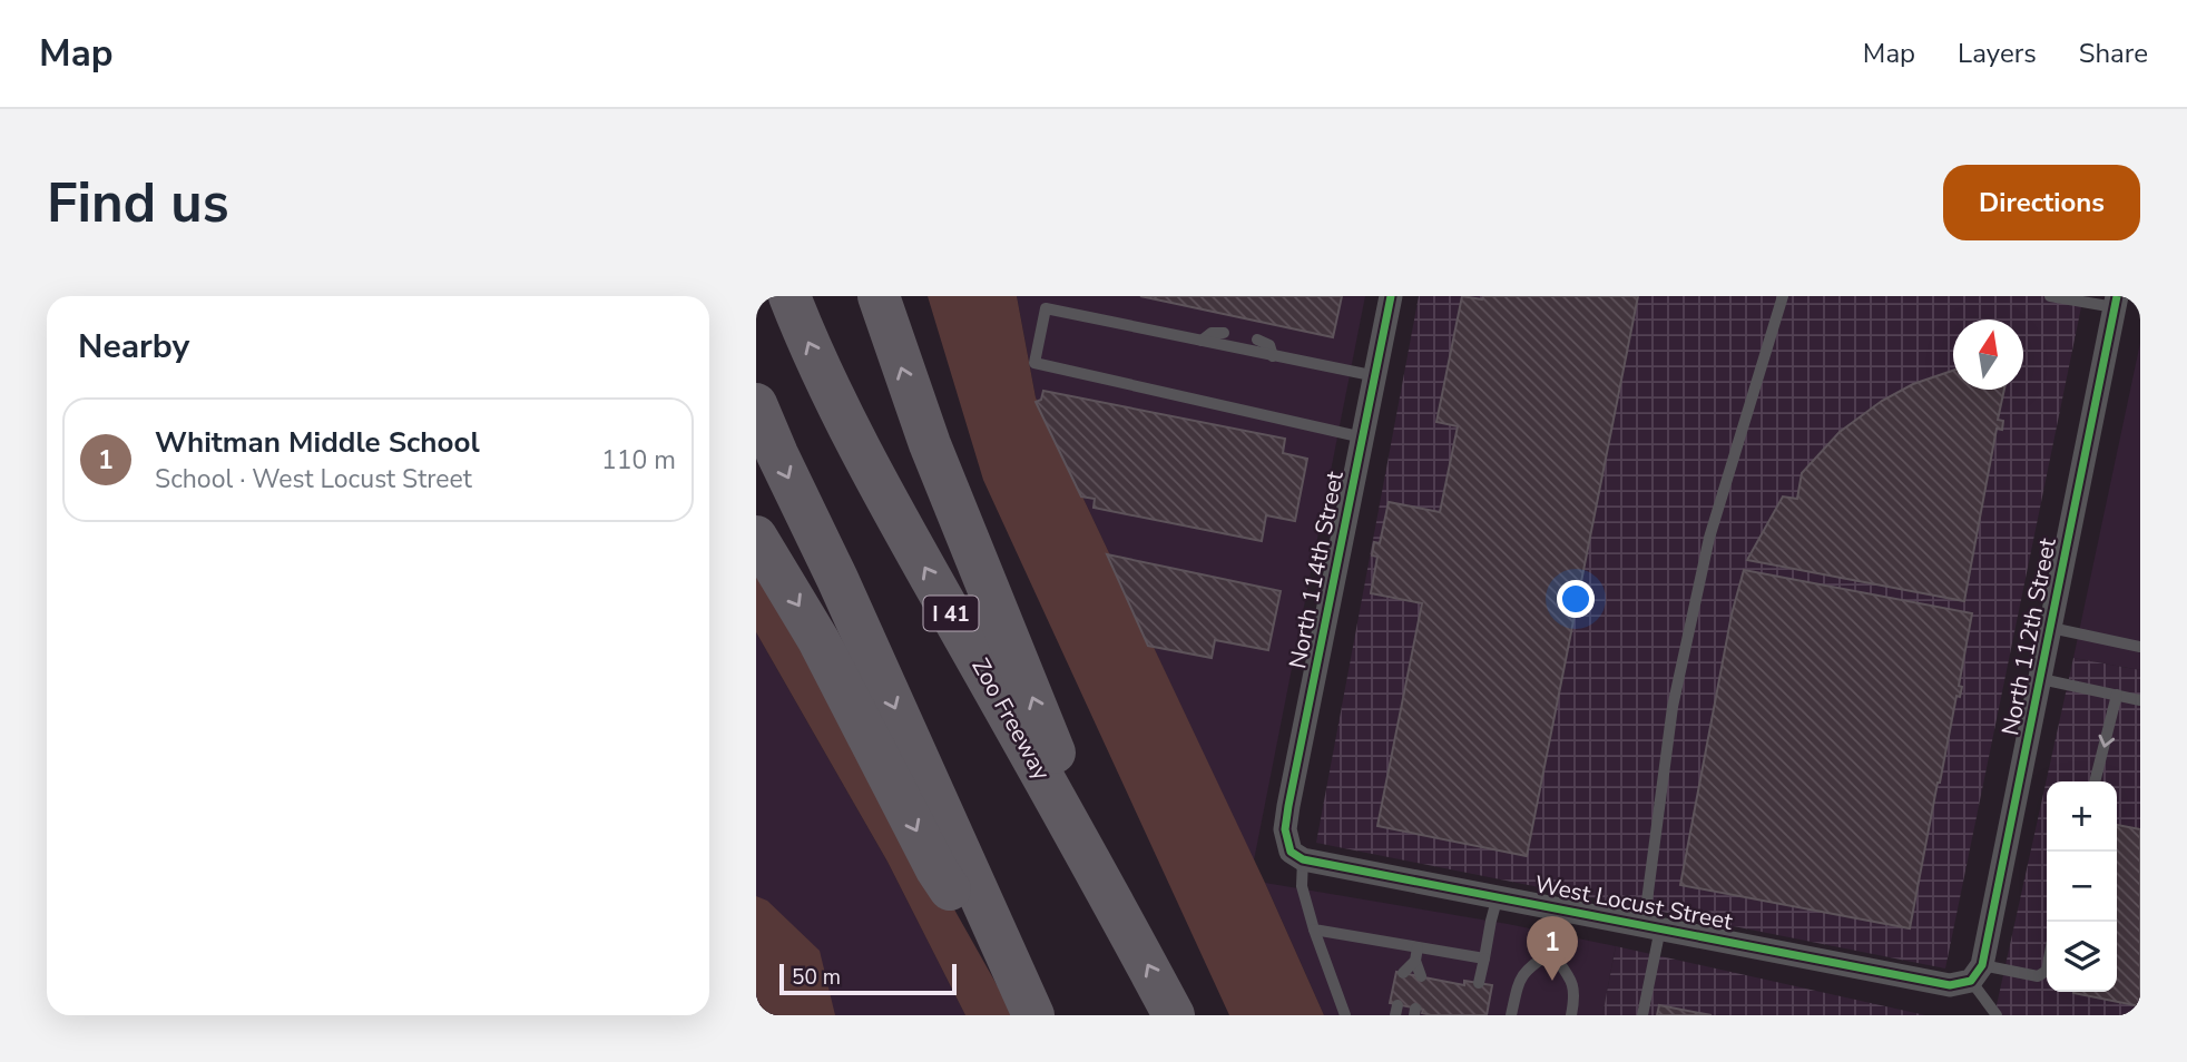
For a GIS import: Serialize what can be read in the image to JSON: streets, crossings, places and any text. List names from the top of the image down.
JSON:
{
  "streets": {
    "highway": ["I 41", "Zoo Freeway"],
    "street": ["North 114th Street", "North 112th Street", "West Locust Street"]
  },
  "crossings": [
    ["North 114th Street", "West Locust Street"],
    ["North 112th Street", "West Locust Street"]
  ],
  "scale_bar": "50 m",
  "north": "top",
  "page": {
    "header": "Map",
    "nav": ["Map", "Layers", "Share"],
    "buttons": "Directions",
    "title": "Find us",
    "heading": "Nearby",
    "list": [
      {
        "mark": "1",
        "name": "Whitman Middle School",
        "note": "School · West Locust Street",
        "value": "110 m"
      }
    ],
    "map_buttons": ["+", "−"],
    "pins": "1",
    "scale": "50 m"
  }
}
